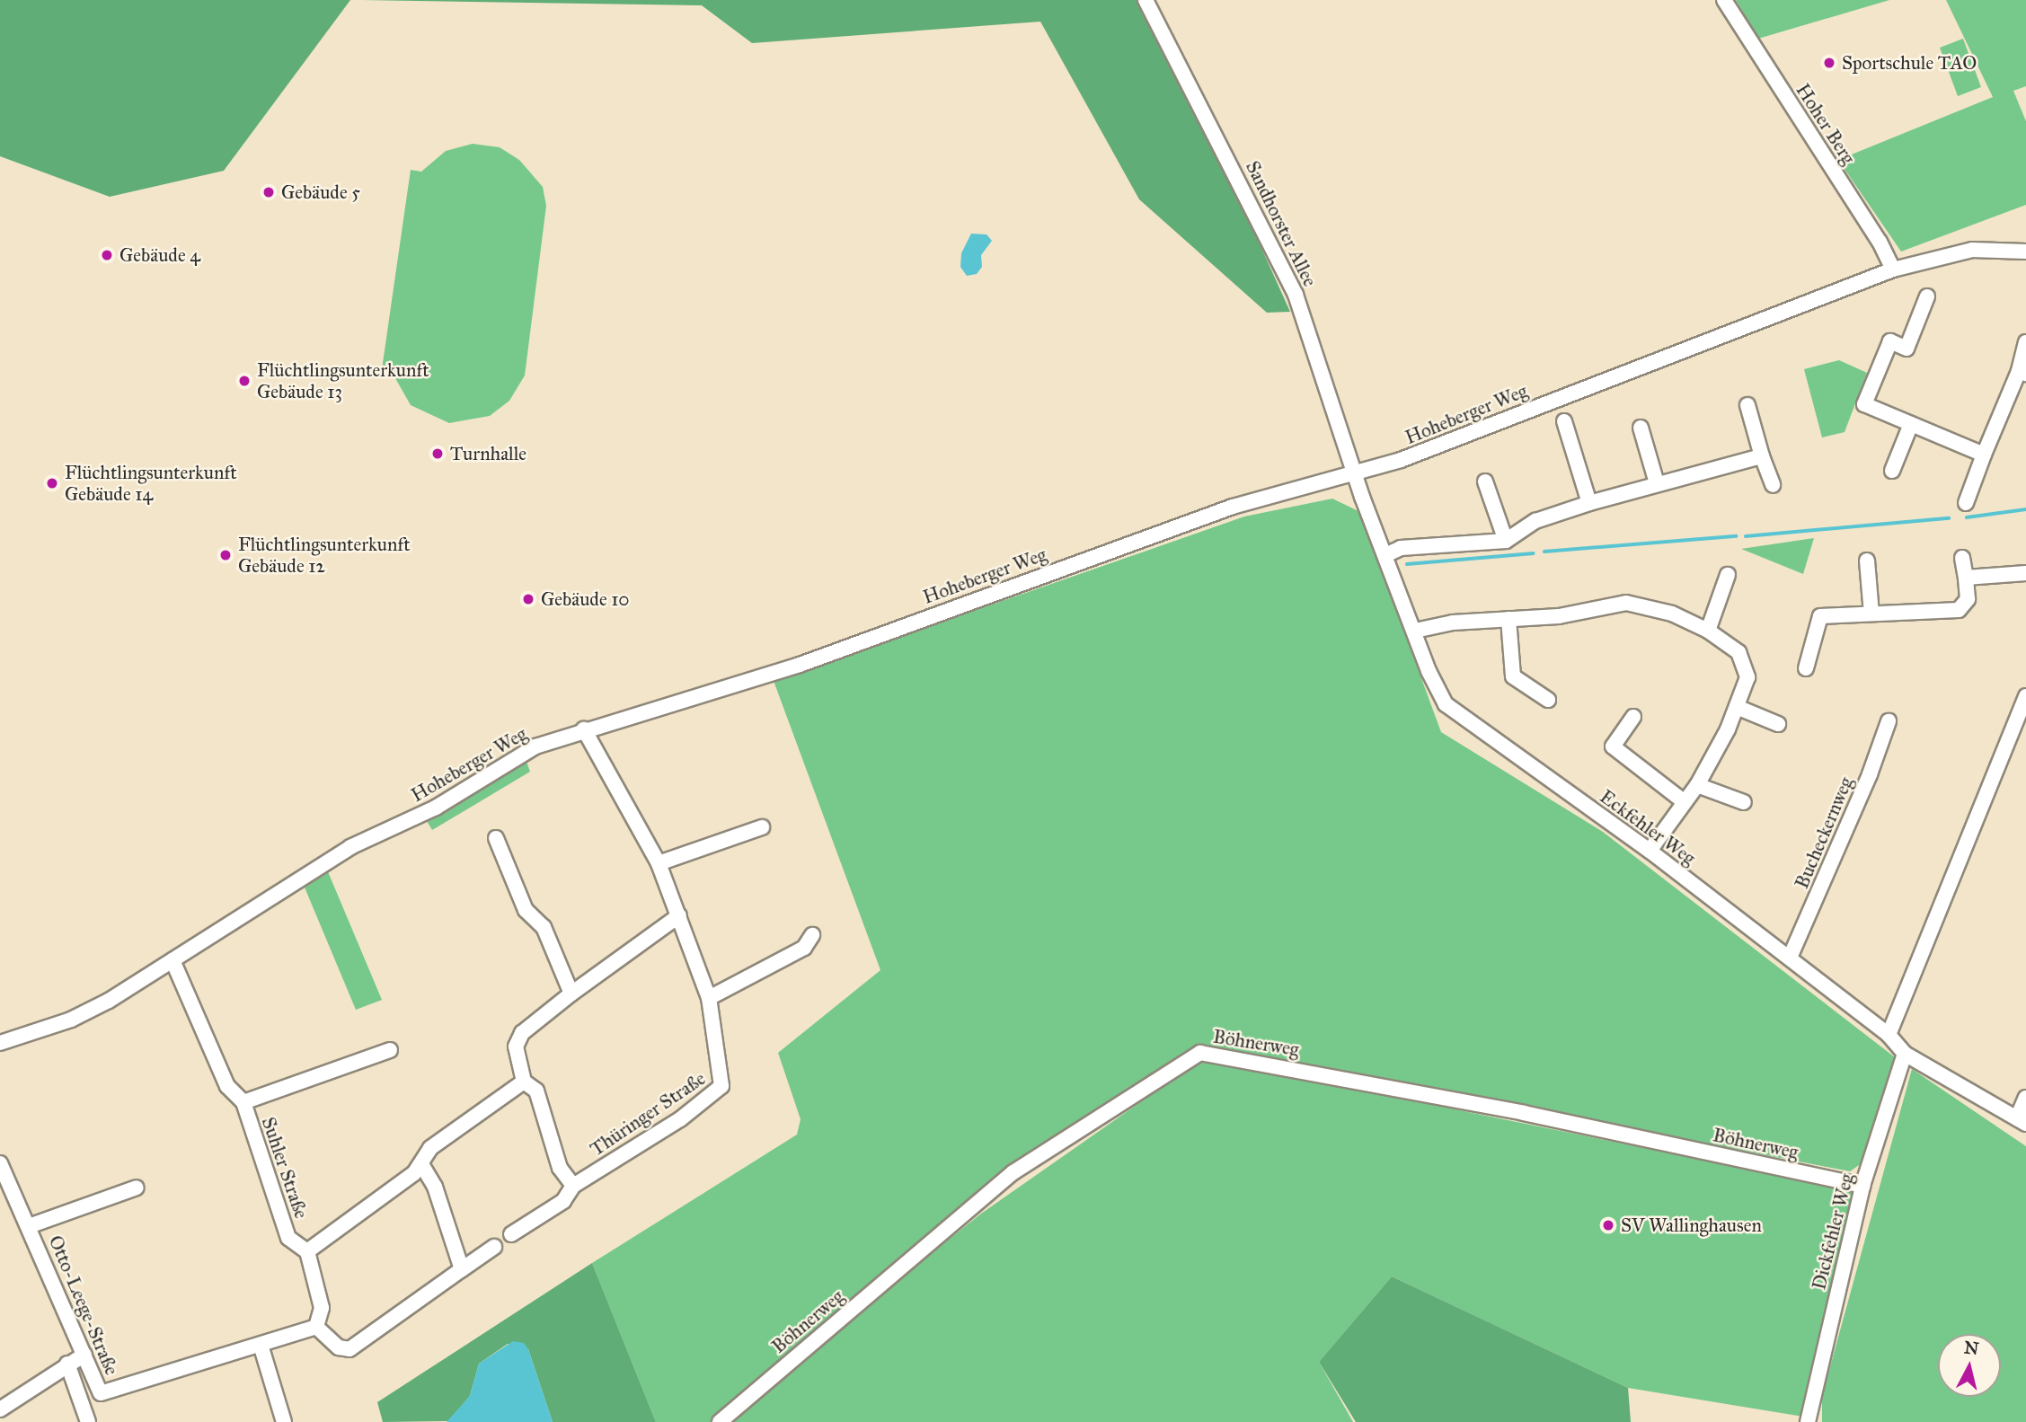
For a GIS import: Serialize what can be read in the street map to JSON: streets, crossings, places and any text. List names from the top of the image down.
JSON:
{
  "streets": {
    "street": [
      "Hoher Berg",
      "Sandhorster Allee",
      "Hoheberger Weg",
      "Eckfehler Weg",
      "Bucheckernweg",
      "Böhnerweg",
      "Thüringer Straße",
      "Suhler Straße",
      "Dickfehler Weg",
      "Otto-Leege-Straße"
    ]
  },
  "crossings": [
    ["Hoher Berg", "Hoheberger Weg"],
    ["Sandhorster Allee", "Hoheberger Weg"],
    ["Sandhorster Allee", "Eckfehler Weg"],
    ["Hoheberger Weg", "Eckfehler Weg"],
    ["Hoheberger Weg", "Thüringer Straße"],
    ["Hoheberger Weg", "Suhler Straße"],
    ["Eckfehler Weg", "Bucheckernweg"],
    ["Eckfehler Weg", "Dickfehler Weg"],
    ["Böhnerweg", "Dickfehler Weg"]
  ],
  "places": [
    "Sportschule TAO",
    "Gebäude 5",
    "Gebäude 4",
    "Flüchtlingsunterkunft Gebäude 13",
    "Turnhalle",
    "Flüchtlingsunterkunft Gebäude 14",
    "Flüchtlingsunterkunft Gebäude 12",
    "Gebäude 10",
    "SV Wallinghausen"
  ],
  "north": "top"
}
